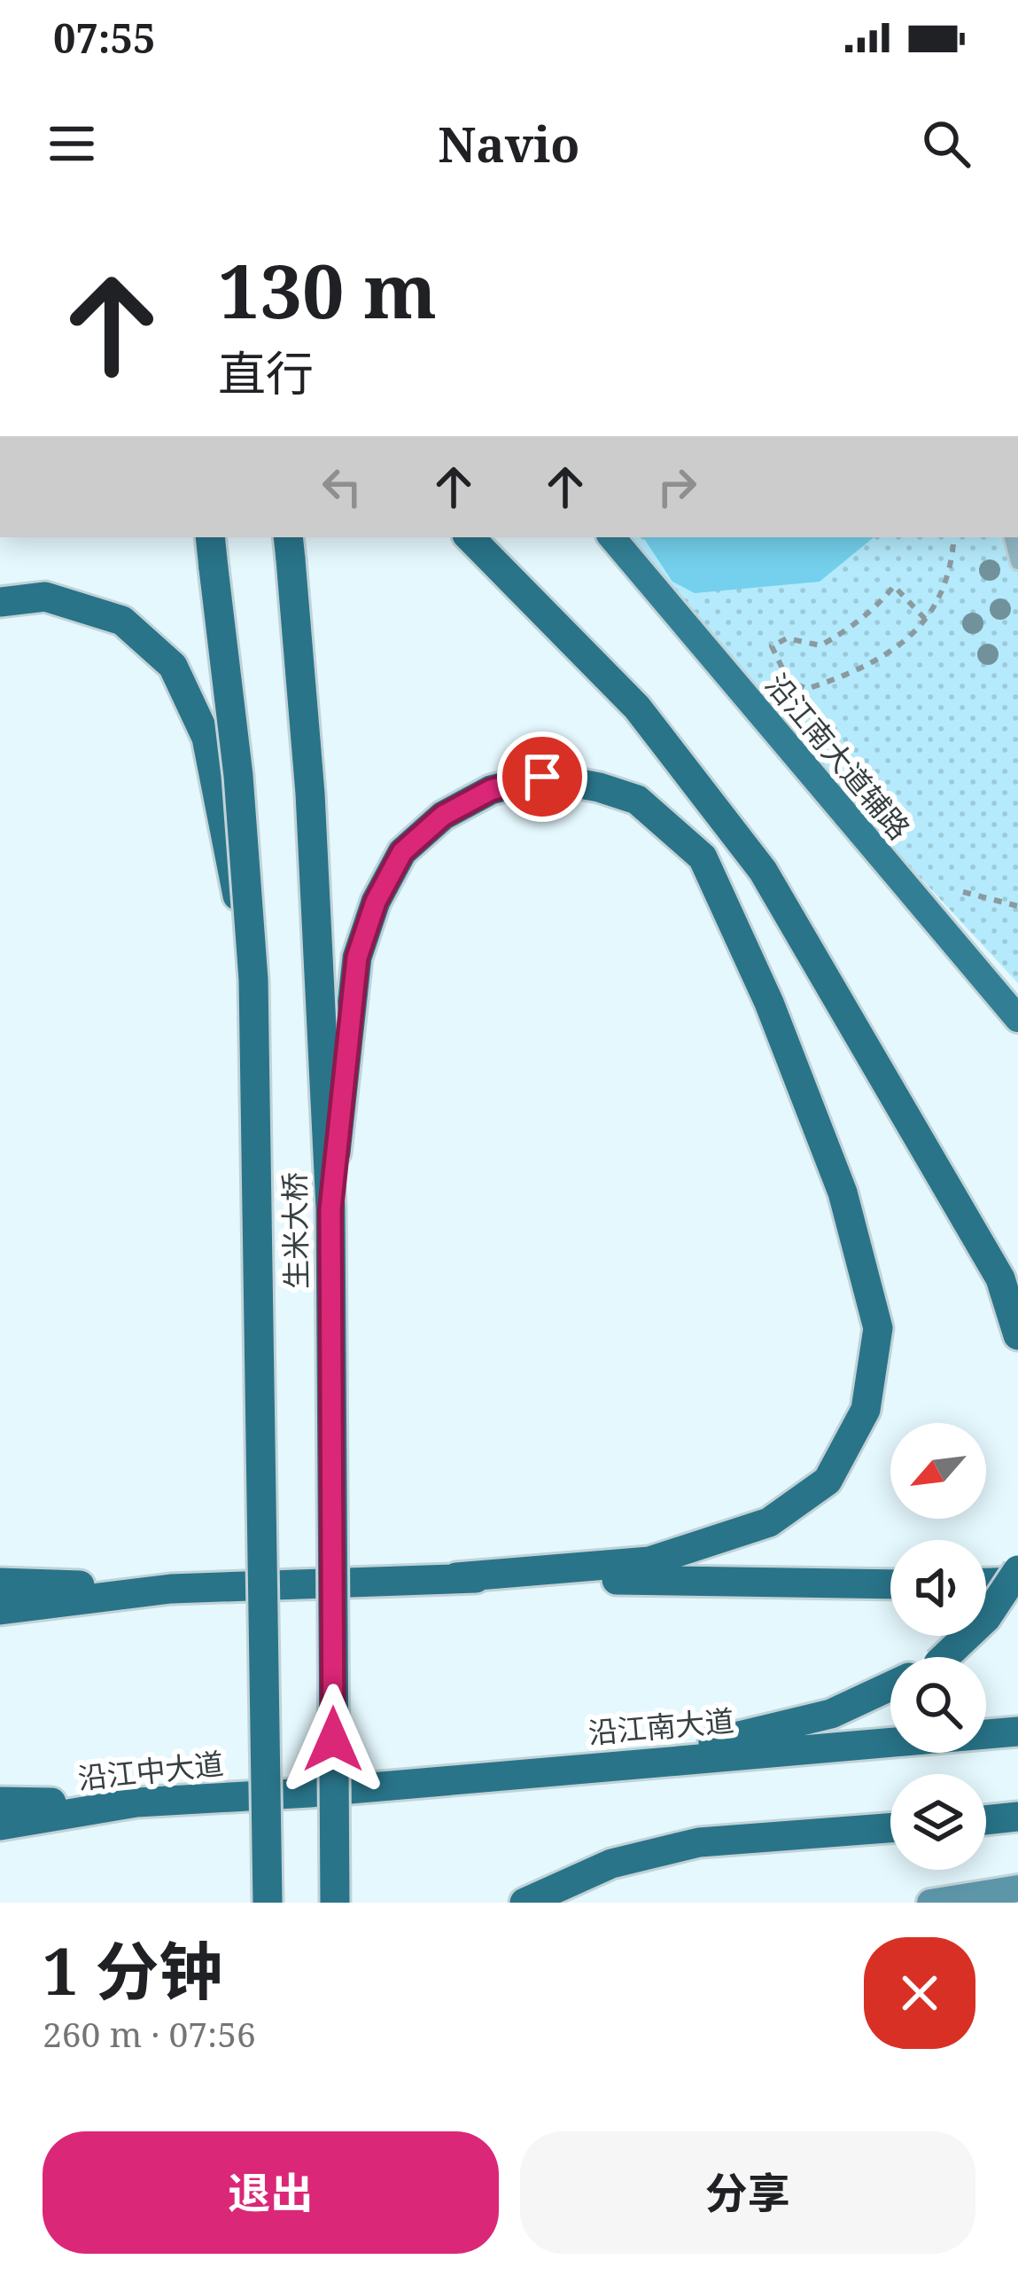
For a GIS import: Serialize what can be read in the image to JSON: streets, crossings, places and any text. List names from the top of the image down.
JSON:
{
  "streets": {
    "highway": ["生米大桥", "沿江南大道", "沿江中大道"],
    "main road": ["沿江南大道辅路"]
  },
  "crossings": [
    ["沿江南大道", "沿江中大道"]
  ],
  "north": "bottom left",
  "page": {
    "status": "07:55",
    "header": "Navio",
    "turn": ["130 m", "直行"],
    "heading": ["1 分钟", "260 m · 07:56"],
    "buttons": ["退出", "分享"]
  }
}
